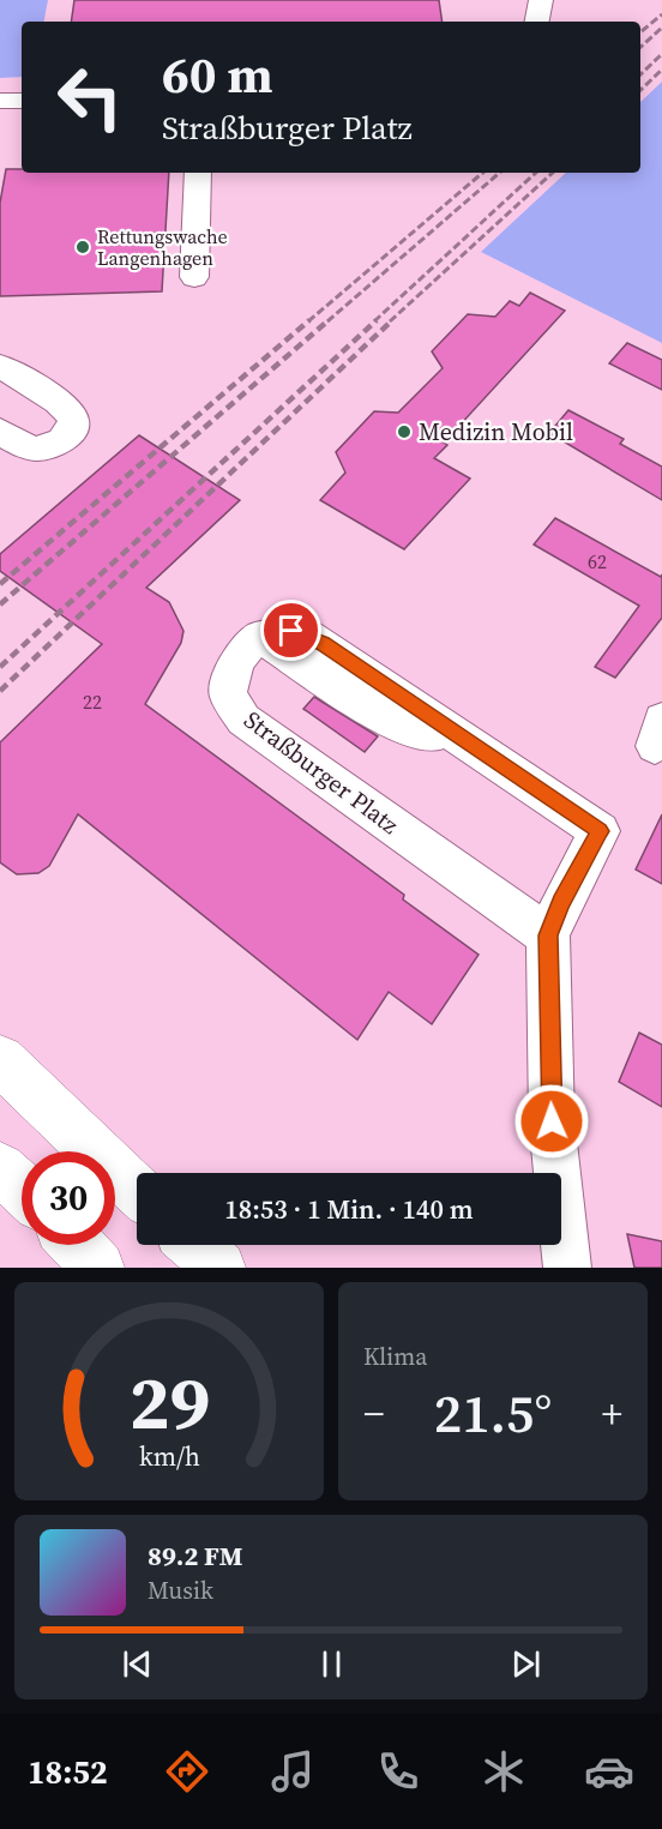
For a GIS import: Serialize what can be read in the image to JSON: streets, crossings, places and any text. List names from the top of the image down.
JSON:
{
  "streets": {
    "street": ["Straßburger Platz"]
  },
  "places": ["Rettungswache Langenhagen", "Medizin Mobil"],
  "house_numbers": ["62", "22"],
  "page": {
    "turn": ["60 m", "Straßburger Platz"],
    "limit": "30",
    "trip": "18:53 · 1 Min. · 140 m",
    "tile": "Klima",
    "heat": ["−", "21.5°", "+"],
    "song": ["89.2 FM", "Musik"],
    "tabs": "18:52",
    "gauge": ["29", "km/h"]
  }
}
